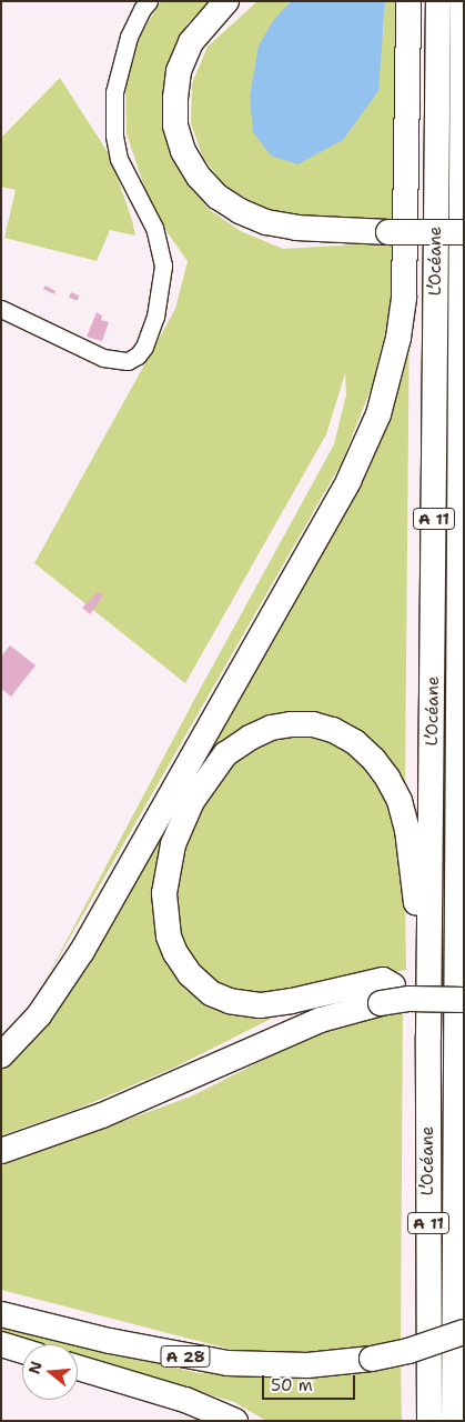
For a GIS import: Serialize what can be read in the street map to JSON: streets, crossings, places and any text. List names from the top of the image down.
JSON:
{
  "streets": {
    "highway": ["L’Océane", "A 11", "A 28"]
  },
  "scale_bar": "50 m",
  "north": "left"
}
